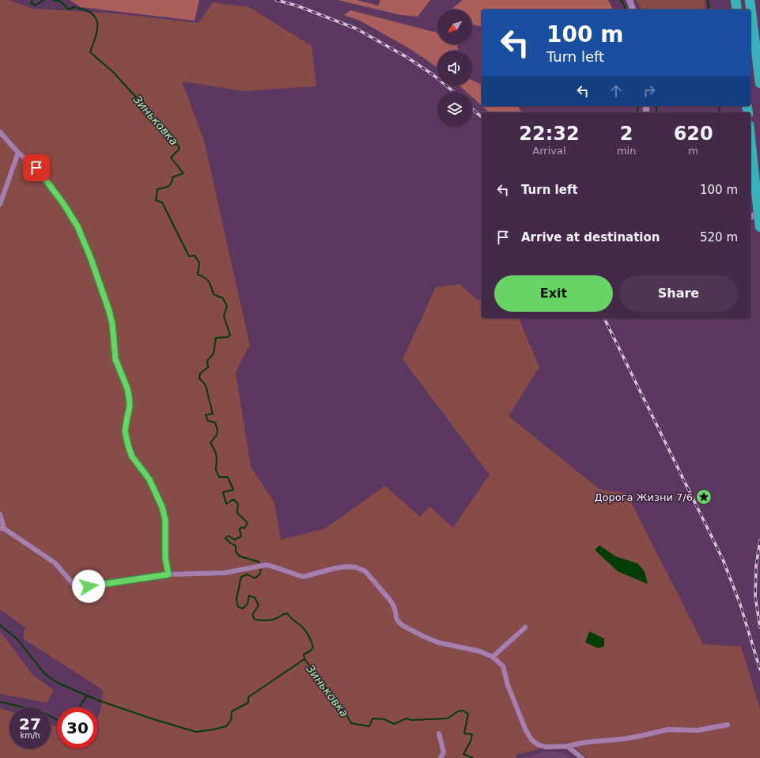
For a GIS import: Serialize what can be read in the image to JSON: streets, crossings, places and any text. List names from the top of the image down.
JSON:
{
  "water": ["Зиньковка"],
  "places": {
    "place": ["Дорога Жизни 7/6"]
  },
  "north": "bottom left",
  "page": {
    "turn": ["100 m", "Turn left"],
    "eta": [
      "22:32",
      "Arrival",
      "2",
      "min",
      "620",
      "m"
    ],
    "list": [
      {
        "name": "Turn left",
        "value": "100 m"
      },
      {
        "name": "Arrive at destination",
        "value": "520 m"
      }
    ],
    "buttons": ["Exit", "Share"],
    "speed": "27 km/h",
    "limit": "30"
  }
}
